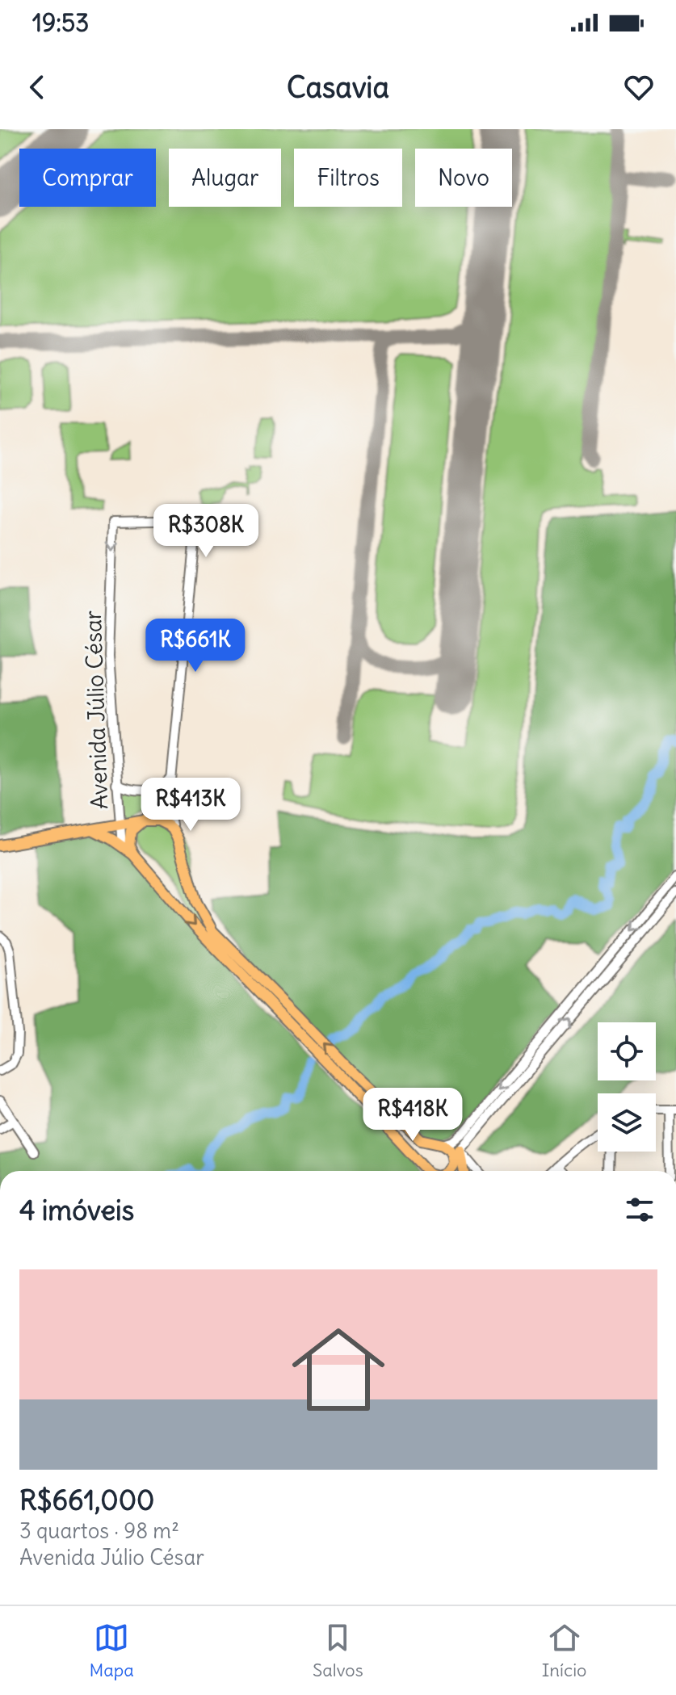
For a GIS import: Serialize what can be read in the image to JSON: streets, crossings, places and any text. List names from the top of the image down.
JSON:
{
  "streets": {
    "main road": ["Avenida Júlio César"]
  },
  "page": {
    "status": "19:53",
    "header": "Casavia",
    "chip": [
      "Comprar",
      "Alugar",
      "Filtros",
      "Novo"
    ],
    "price": [
      "R$308K",
      "R$661K",
      "R$413K",
      "R$418K"
    ],
    "heading": "4 imóveis",
    "list": [
      {
        "name": "R$661,000",
        "note": "3 quartos · 98 m² · Avenida Júlio César"
      }
    ],
    "tabs": ["Mapa", "Salvos", "Início"]
  }
}
